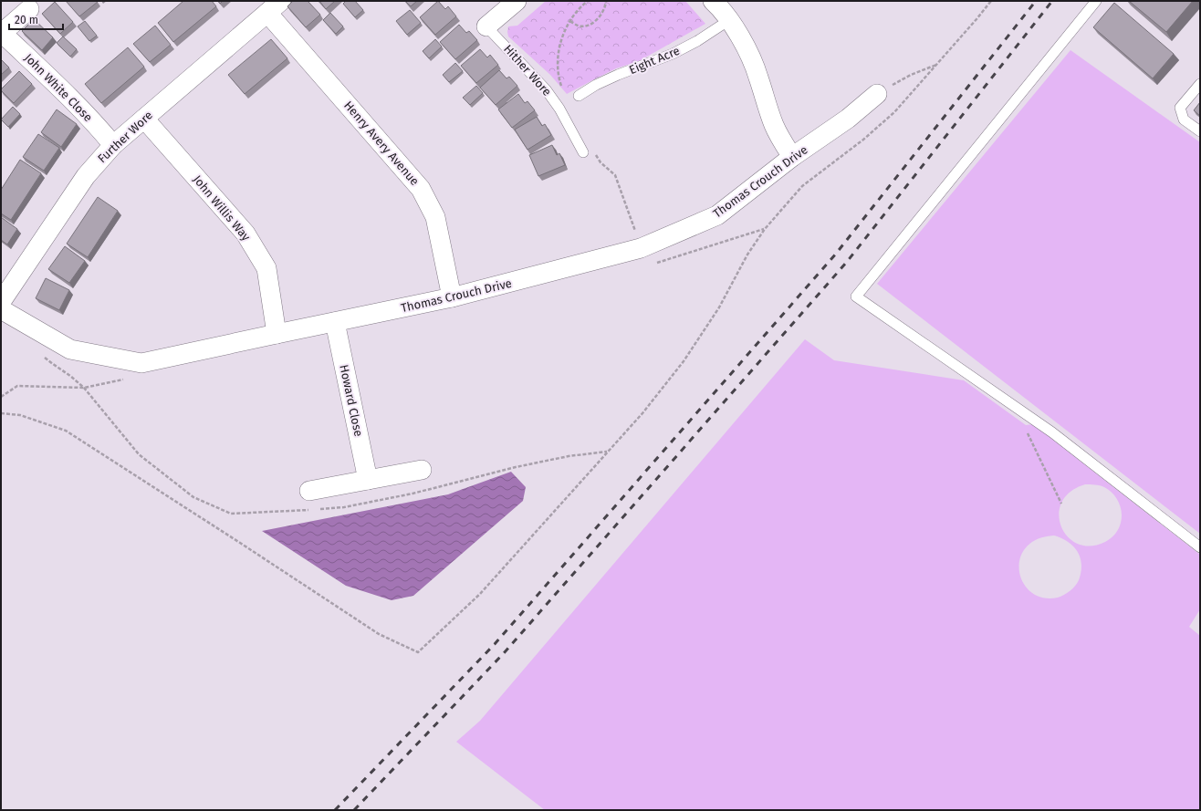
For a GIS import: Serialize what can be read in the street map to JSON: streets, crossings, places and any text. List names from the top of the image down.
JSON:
{
  "streets": {
    "street": [
      "Eight Acre",
      "Hither Wore",
      "John White Close",
      "Further Wore",
      "Henry Avery Avenue",
      "Thomas Crouch Drive",
      "John Willis Way",
      "Howard Close"
    ]
  },
  "crossings": [
    ["Eight Acre", "Thomas Crouch Drive"],
    ["John White Close", "Further Wore"],
    ["Further Wore", "Henry Avery Avenue"],
    ["Further Wore", "John Willis Way"],
    ["Henry Avery Avenue", "Thomas Crouch Drive"],
    ["Thomas Crouch Drive", "John Willis Way"],
    ["Thomas Crouch Drive", "Howard Close"]
  ],
  "scale_bar": "20 m"
}
